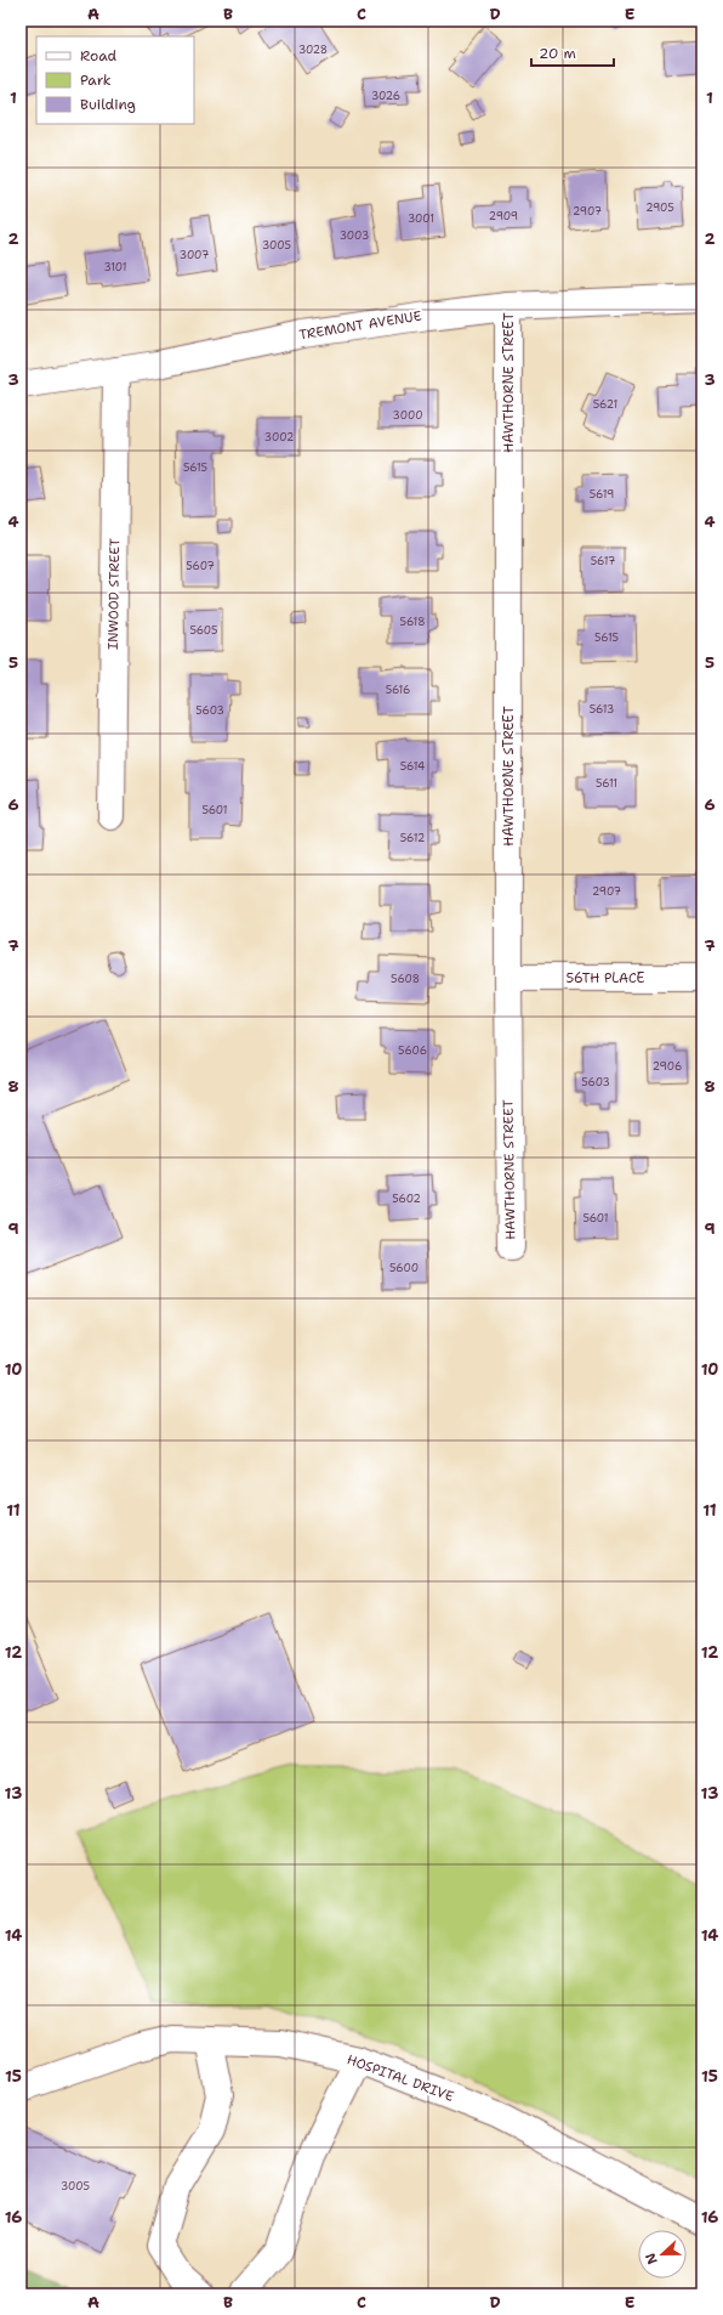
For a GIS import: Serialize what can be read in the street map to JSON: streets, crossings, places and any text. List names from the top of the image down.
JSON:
{
  "streets": {
    "street": [
      "TREMONT AVENUE",
      "HAWTHORNE STREET",
      "INWOOD STREET",
      "56TH PLACE",
      "HOSPITAL DRIVE"
    ]
  },
  "crossings": [
    ["TREMONT AVENUE", "HAWTHORNE STREET"],
    ["TREMONT AVENUE", "INWOOD STREET"],
    ["HAWTHORNE STREET", "56TH PLACE"]
  ],
  "house_numbers": [
    "3028",
    "3026",
    "2905",
    "2907",
    "2909",
    "3001",
    "3003",
    "3005",
    "3007",
    "3101",
    "5621",
    "3000",
    "3002",
    "5615",
    "5619",
    "5617",
    "5607",
    "5618",
    "5605",
    "5615",
    "5616",
    "5613",
    "5603",
    "5614",
    "5611",
    "5601",
    "5612",
    "2907",
    "5608",
    "5606",
    "2906",
    "5603",
    "5602",
    "5601",
    "5600",
    "3005"
  ],
  "legend": ["Road", "Park", "Building"],
  "scale_bar": "20 m",
  "north": "left",
  "grid": {
    "columns": [
      "A",
      "B",
      "C",
      "D",
      "E"
    ],
    "rows": [
      "1",
      "2",
      "3",
      "4",
      "5",
      "6",
      "7",
      "8",
      "9",
      "10",
      "11",
      "12",
      "13",
      "14",
      "15",
      "16"
    ]
  }
}
